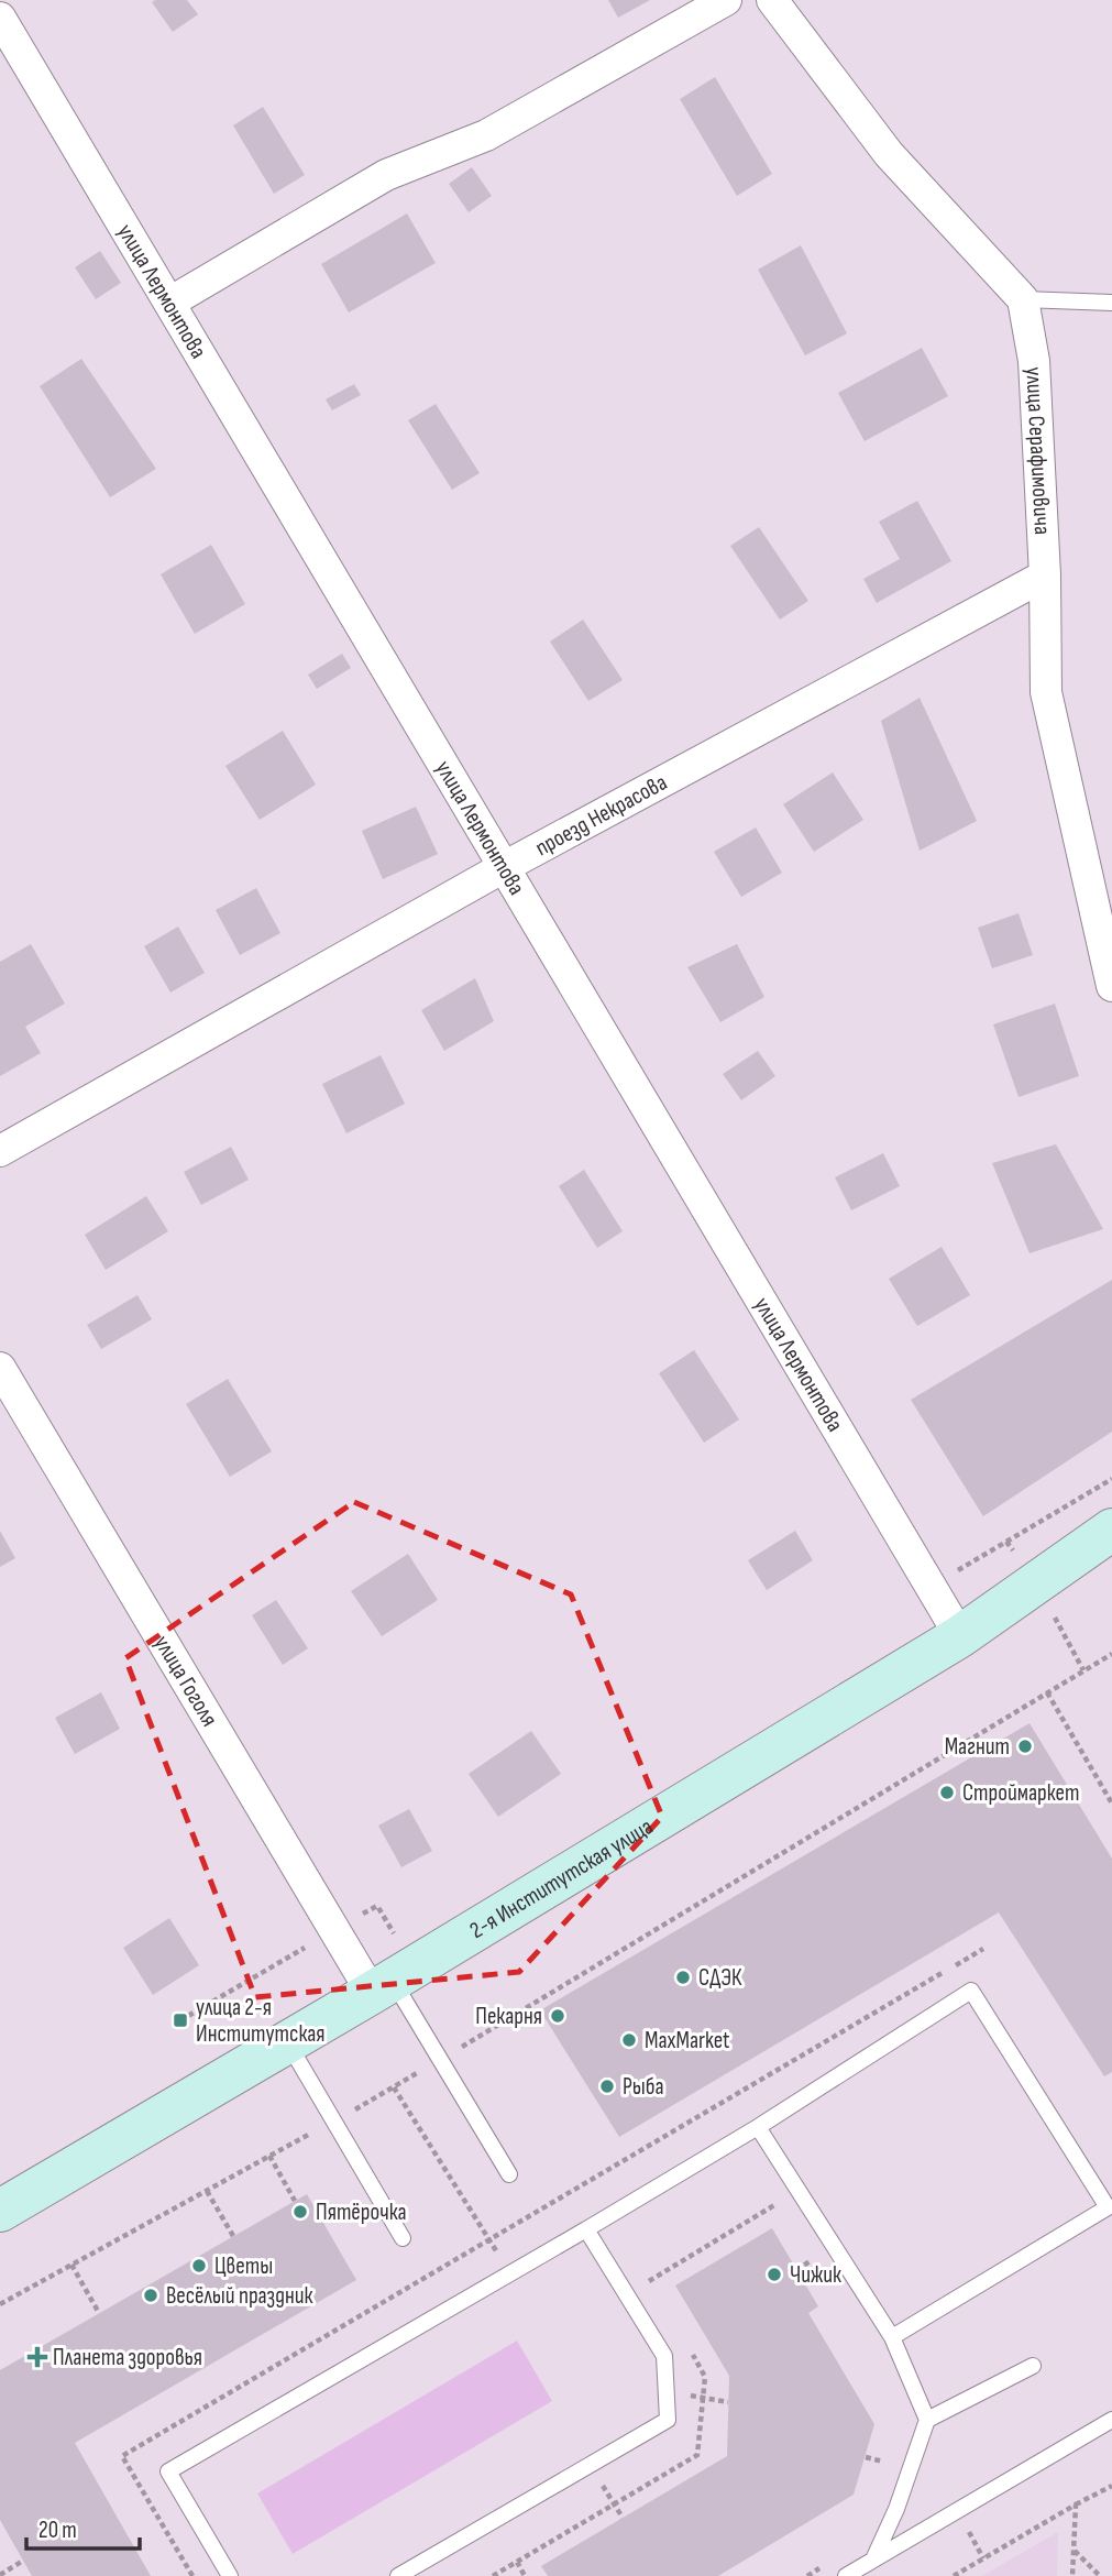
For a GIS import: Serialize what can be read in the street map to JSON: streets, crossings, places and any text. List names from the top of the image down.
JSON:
{
  "streets": {
    "street": [
      "улица Лермонтова",
      "улица Серафимовича",
      "проезд Некрасова",
      "улица Гоголя",
      "2-я Институтская улица"
    ]
  },
  "crossings": [
    ["улица Лермонтова", "проезд Некрасова"],
    ["улица Лермонтова", "2-я Институтская улица"],
    ["улица Серафимовича", "проезд Некрасова"],
    ["улица Гоголя", "2-я Институтская улица"]
  ],
  "places": {
    "other": [
      "Магнит",
      "Строймаркет",
      "СДЭК",
      "Пекарня",
      "MaxMarket",
      "Рыба",
      "Пятёрочка",
      "Цветы",
      "Чижик",
      "Весёлый праздник"
    ],
    "transit": ["улица 2-я Институтская"],
    "health": ["Планета здоровья"]
  },
  "scale_bar": "20 m"
}
